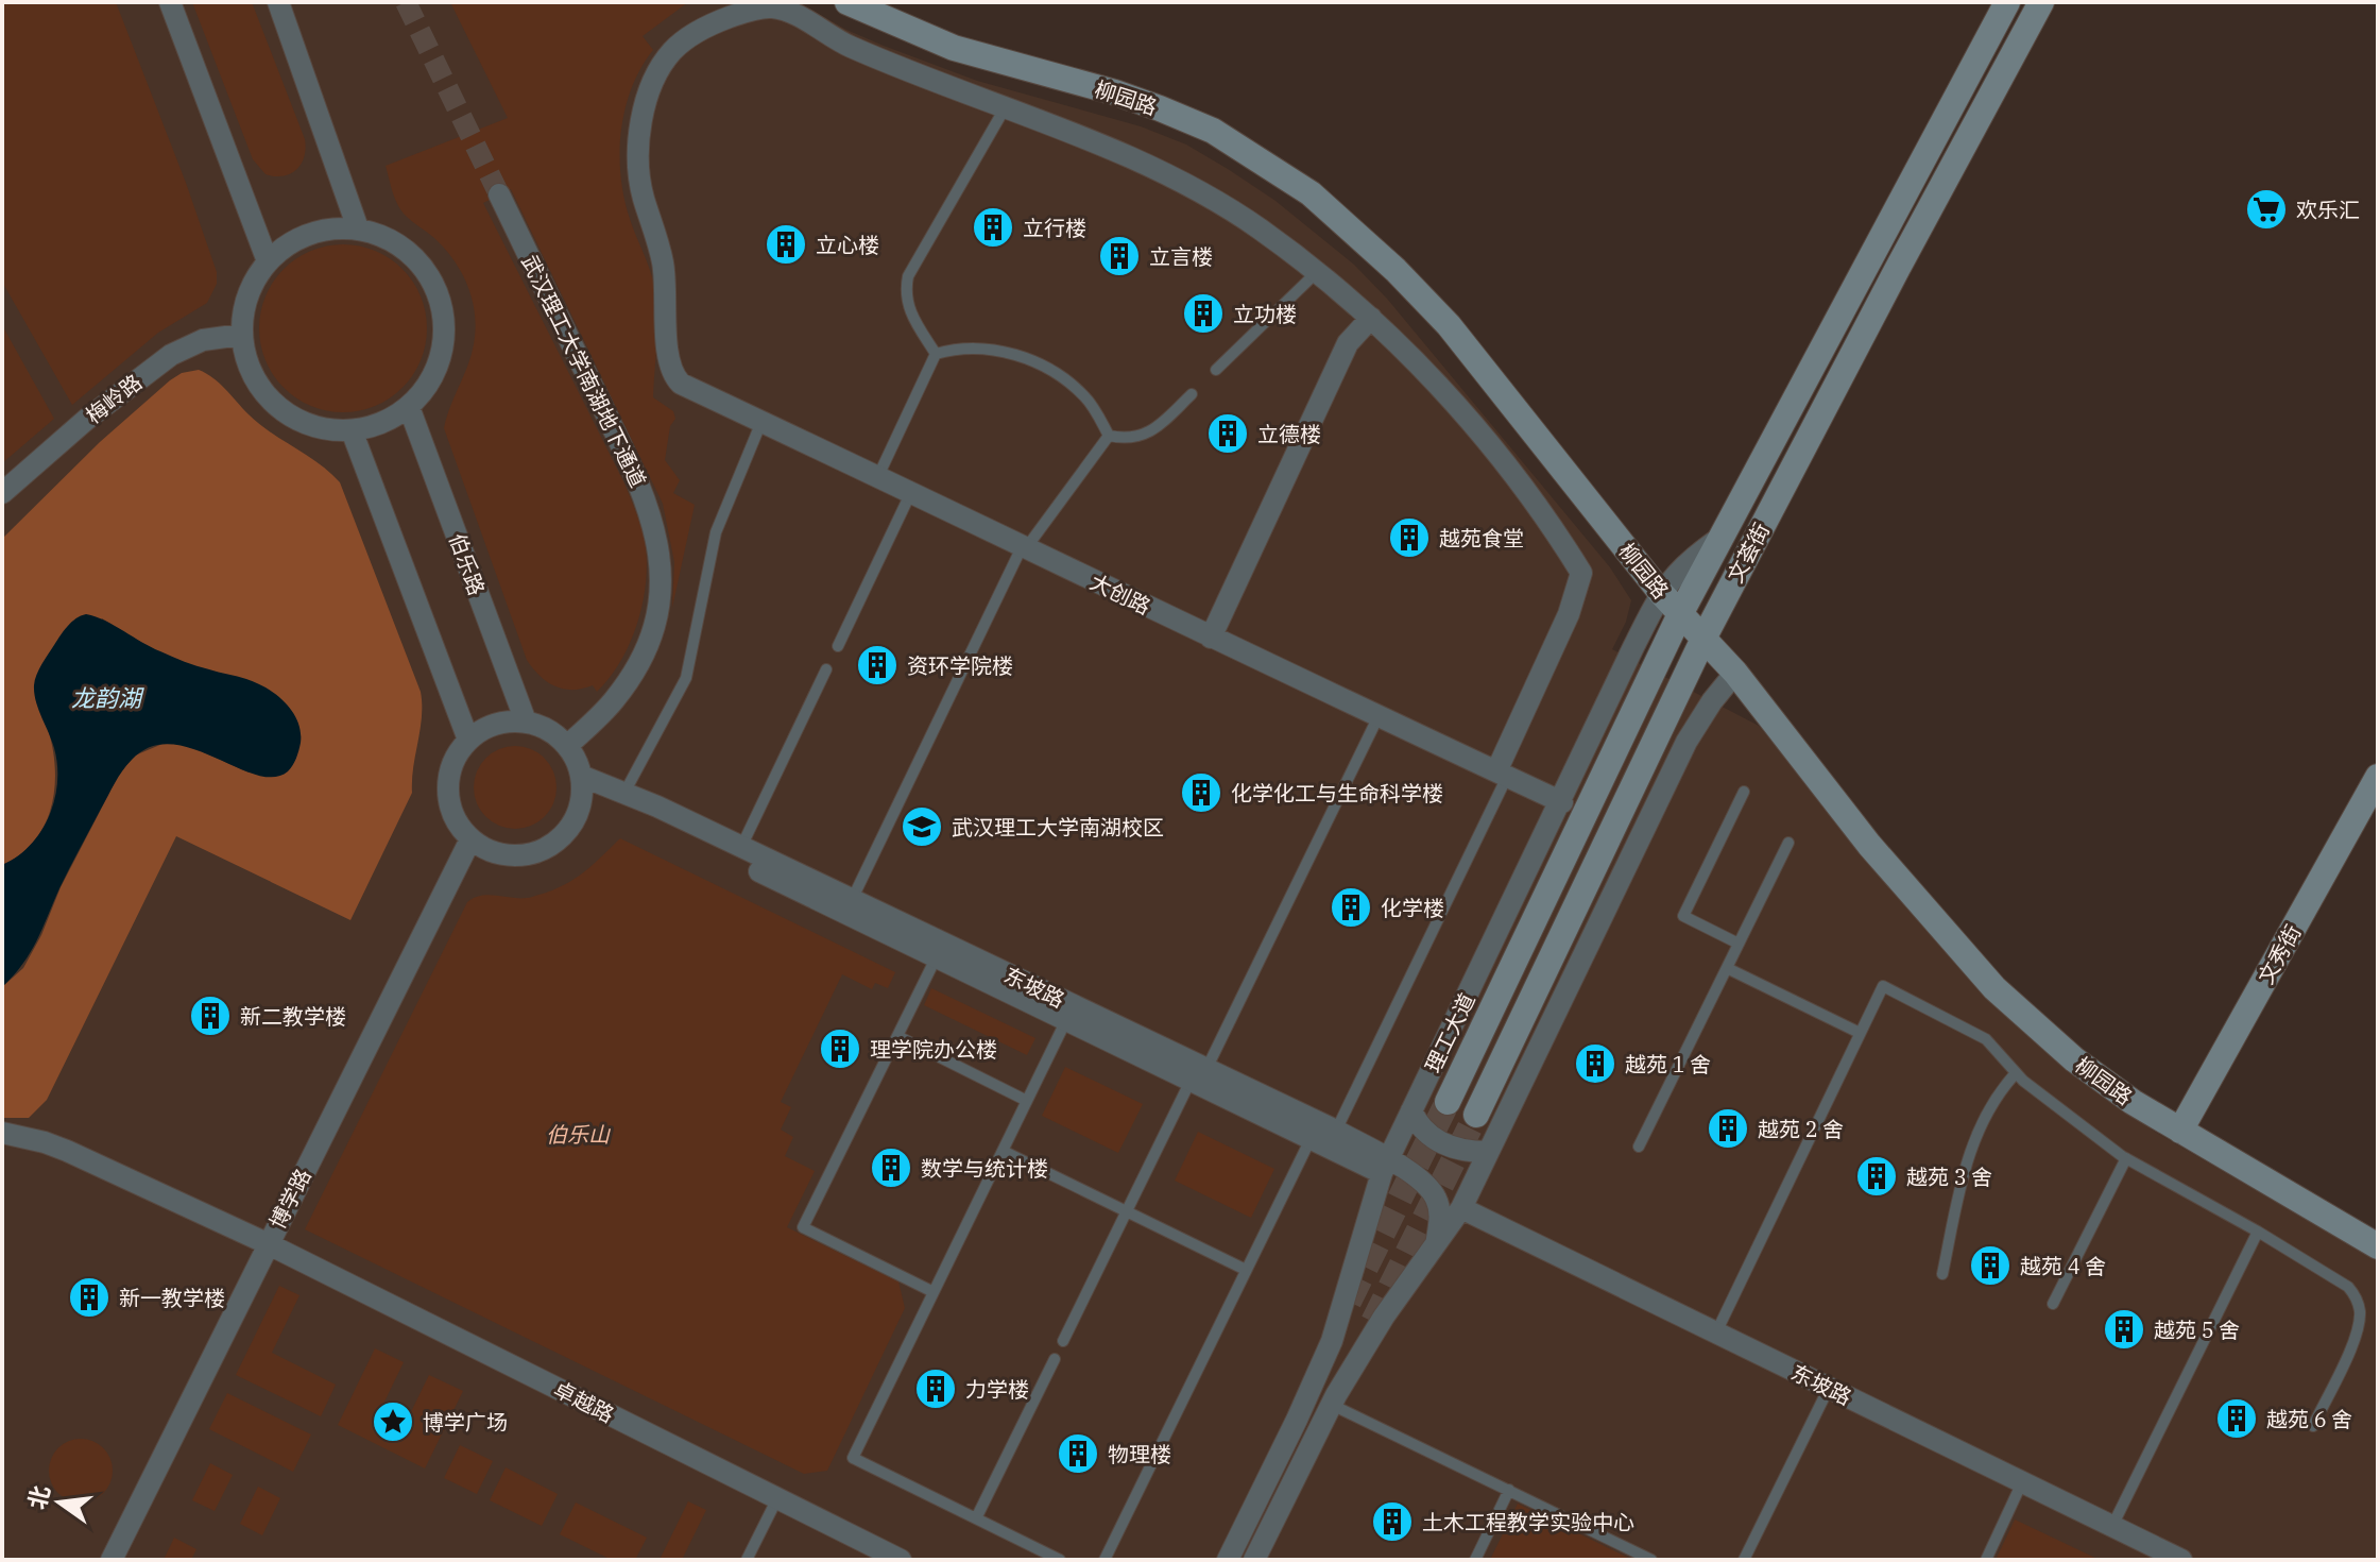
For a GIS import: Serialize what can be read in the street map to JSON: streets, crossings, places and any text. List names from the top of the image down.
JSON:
{
  "streets": {
    "main road": ["柳园路", "文荟街", "文秀街"],
    "street": [
      "武汉理工大学南湖地下通道",
      "梅岭路",
      "伯乐路",
      "大创路",
      "东坡路",
      "理工大道",
      "博学路",
      "卓越路"
    ]
  },
  "crossings": [
    ["柳园路", "文荟街"],
    ["柳园路", "文秀街"],
    ["柳园路", "理工大道"],
    ["武汉理工大学南湖地下通道", "伯乐路"],
    ["武汉理工大学南湖地下通道", "东坡路"],
    ["武汉理工大学南湖地下通道", "博学路"],
    ["梅岭路", "伯乐路"],
    ["文荟街", "理工大道"],
    ["伯乐路", "东坡路"],
    ["伯乐路", "博学路"],
    ["大创路", "理工大道"],
    ["东坡路", "理工大道"],
    ["东坡路", "博学路"],
    ["博学路", "卓越路"]
  ],
  "water": ["龙韵湖"],
  "parks": ["伯乐山"],
  "places": {
    "supermarket": ["欢乐汇"],
    "building": [
      "立行楼",
      "立心楼",
      "立言楼",
      "立功楼",
      "立德楼",
      "越苑食堂",
      "资环学院楼",
      "化学化工与生命科学楼",
      "化学楼",
      "新二教学楼",
      "理学院办公楼",
      "越苑 1 舍",
      "越苑 2 舍",
      "数学与统计楼",
      "越苑 3 舍",
      "越苑 4 舍",
      "新一教学楼",
      "越苑 5 舍",
      "力学楼",
      "越苑 6 舍",
      "物理楼",
      "土木工程教学实验中心"
    ],
    "school or university": ["武汉理工大学南湖校区"],
    "place": ["博学广场"]
  },
  "north": "left"
}
